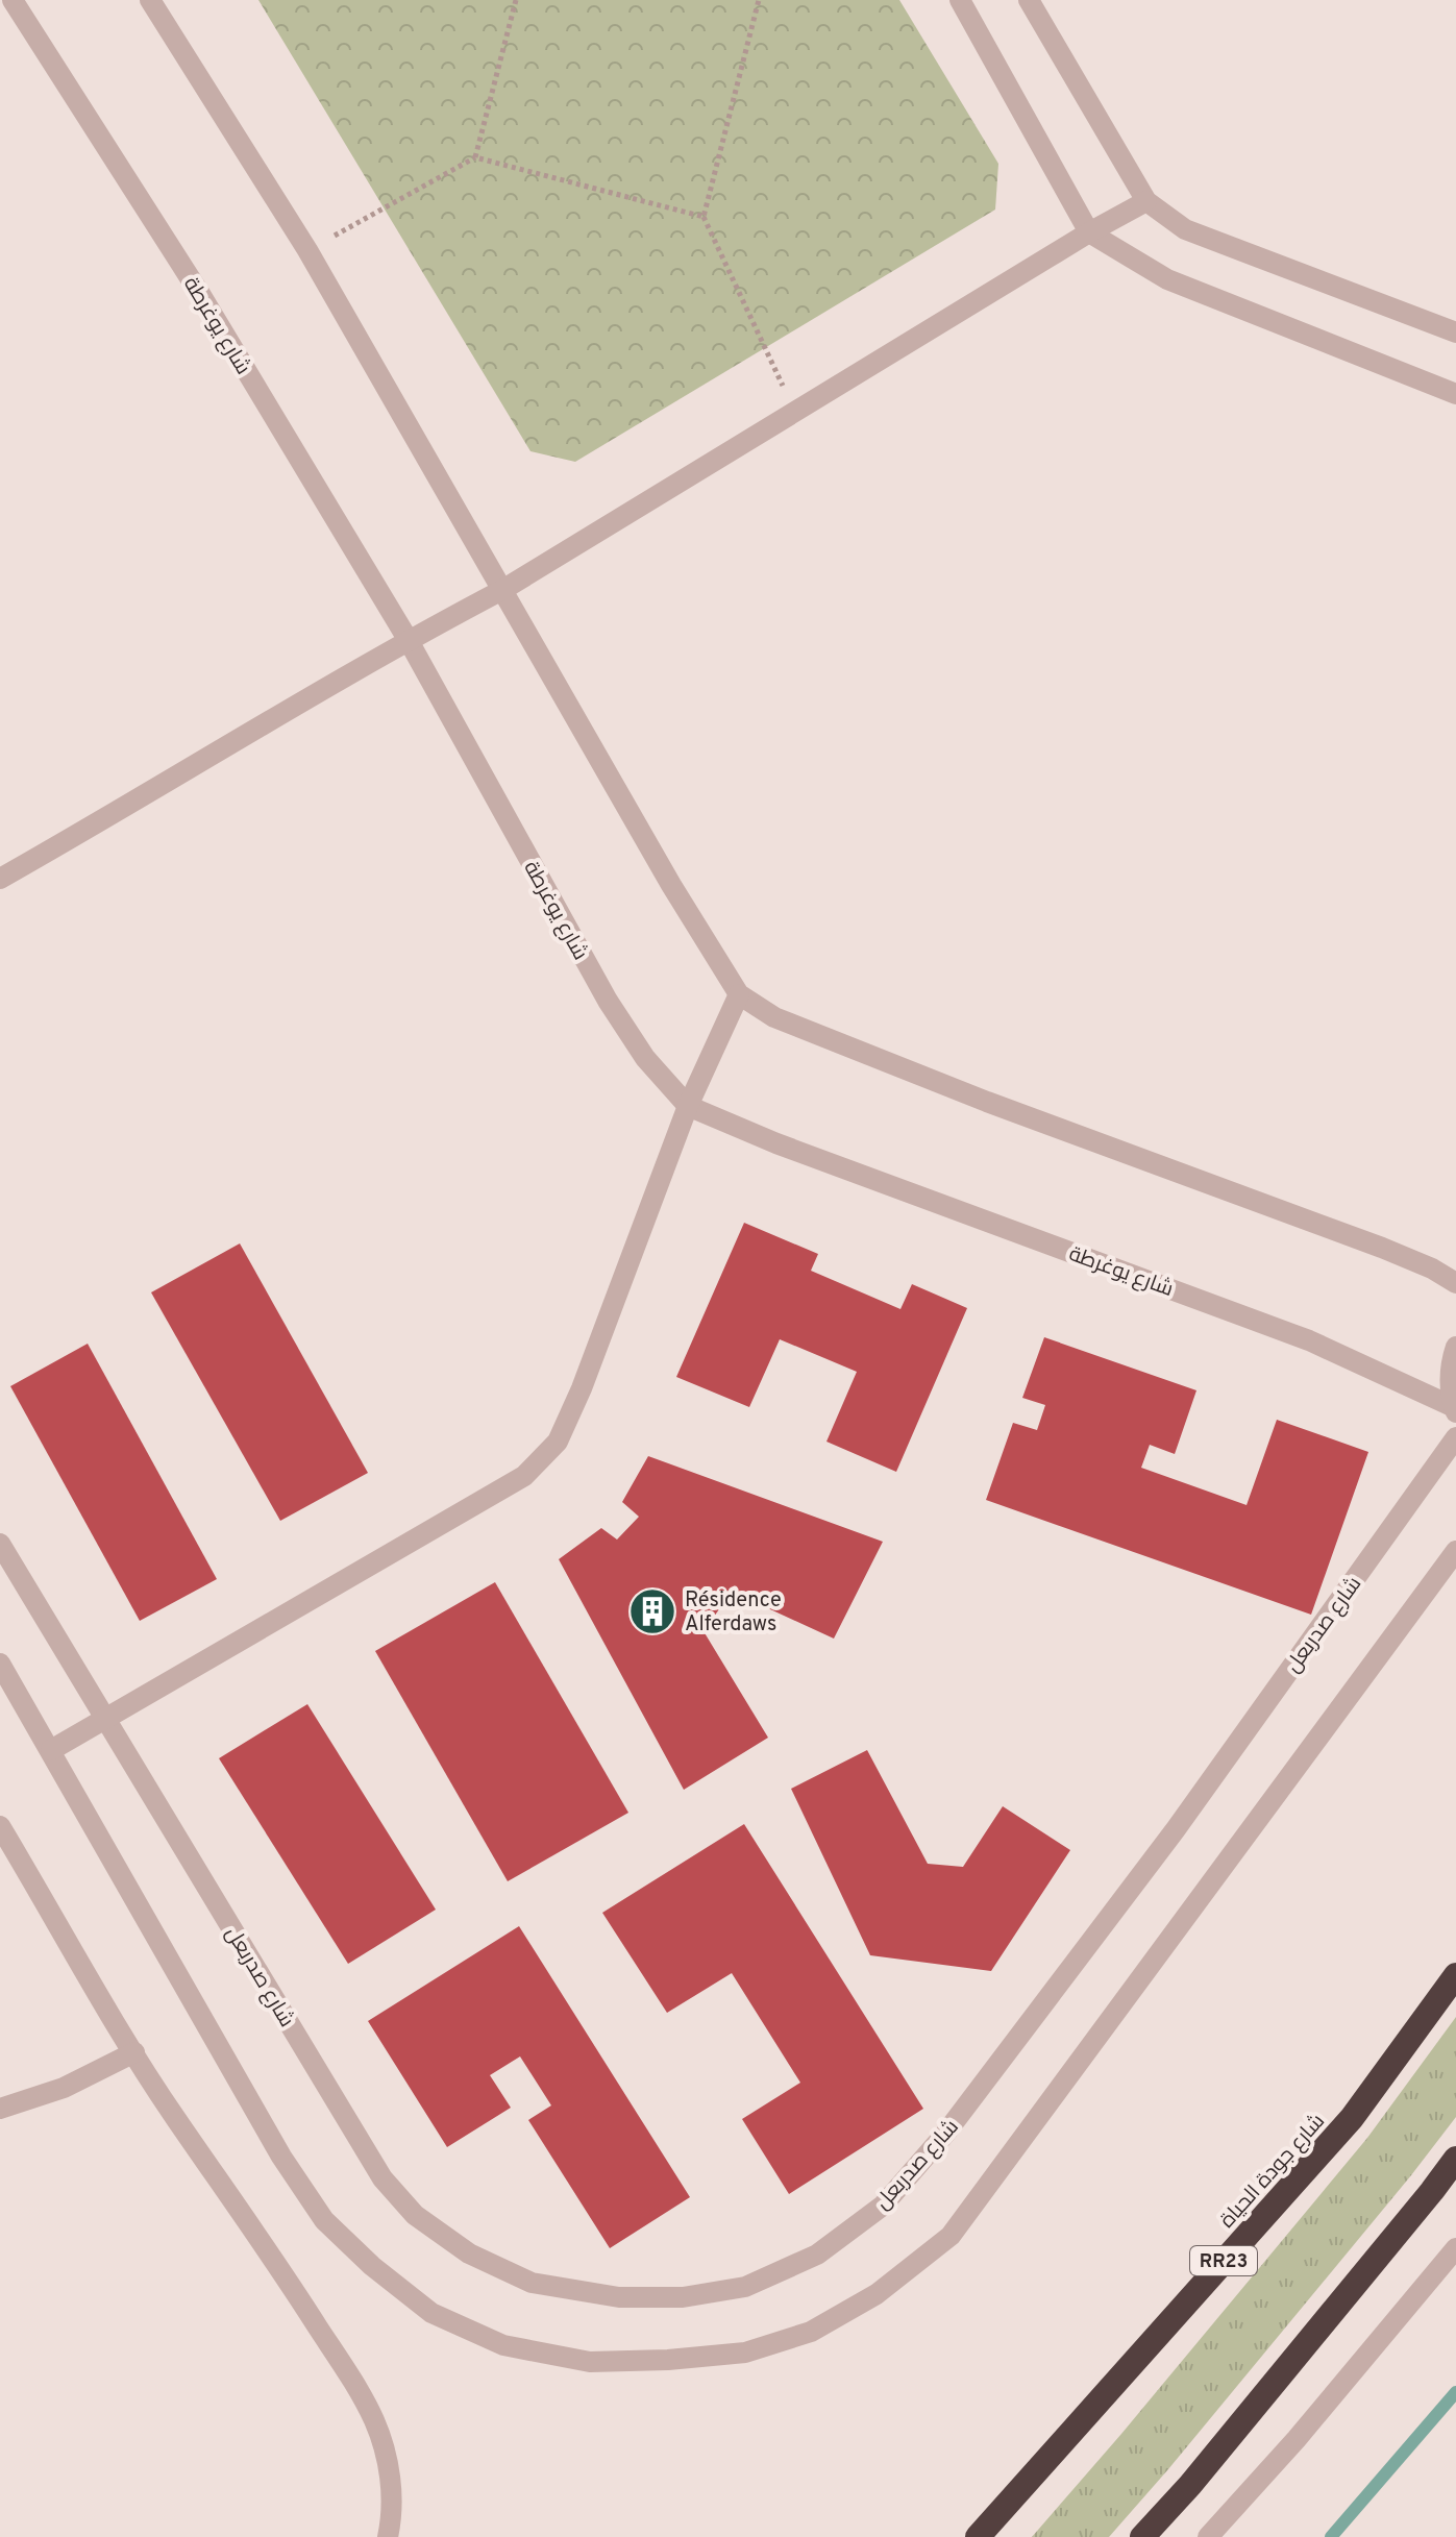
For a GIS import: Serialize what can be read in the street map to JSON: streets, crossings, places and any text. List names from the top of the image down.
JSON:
{
  "streets": {
    "highway": ["شارع جودة الحياة", "RR23"],
    "street": ["شارع يوغرطة", "شارع صدربعل"]
  },
  "places": {
    "building": ["Résidence Alferdaws"]
  }
}
